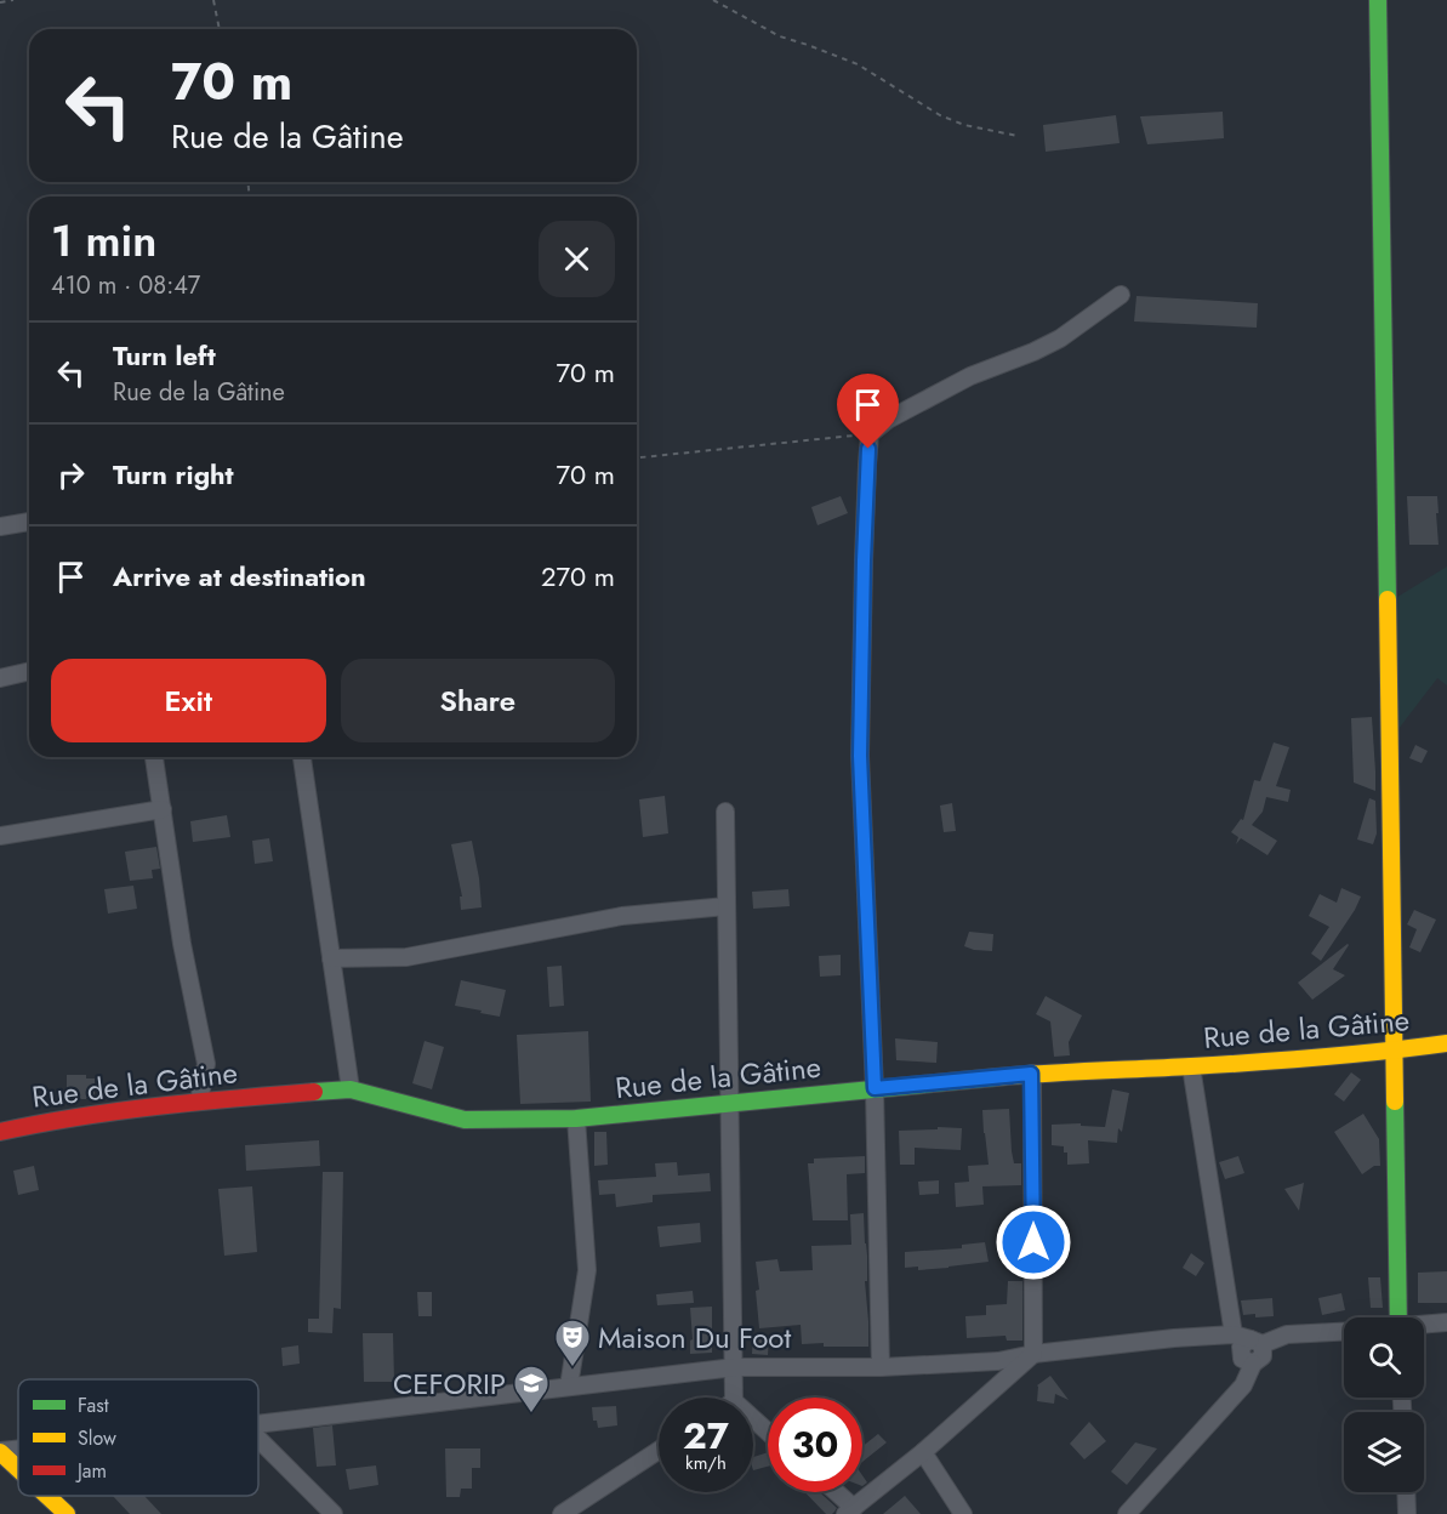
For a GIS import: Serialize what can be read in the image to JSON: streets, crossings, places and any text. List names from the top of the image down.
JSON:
{
  "streets": {
    "main road": ["Rue de la Gâtine"]
  },
  "places": {
    "theatre": ["Maison Du Foot"],
    "school or university": ["CEFORIP"]
  },
  "legend": ["Fast", "Slow", "Jam"],
  "page": {
    "turn": ["70 m", "Rue de la Gâtine"],
    "heading": ["1 min", "410 m · 08:47"],
    "list": [
      {
        "name": "Turn left",
        "note": "Rue de la Gâtine",
        "value": "70 m"
      },
      {
        "name": "Turn right",
        "value": "70 m"
      },
      {
        "name": "Arrive at destination",
        "value": "270 m"
      }
    ],
    "buttons": ["Exit", "Share"],
    "speed": "27 km/h",
    "limit": "30"
  }
}
